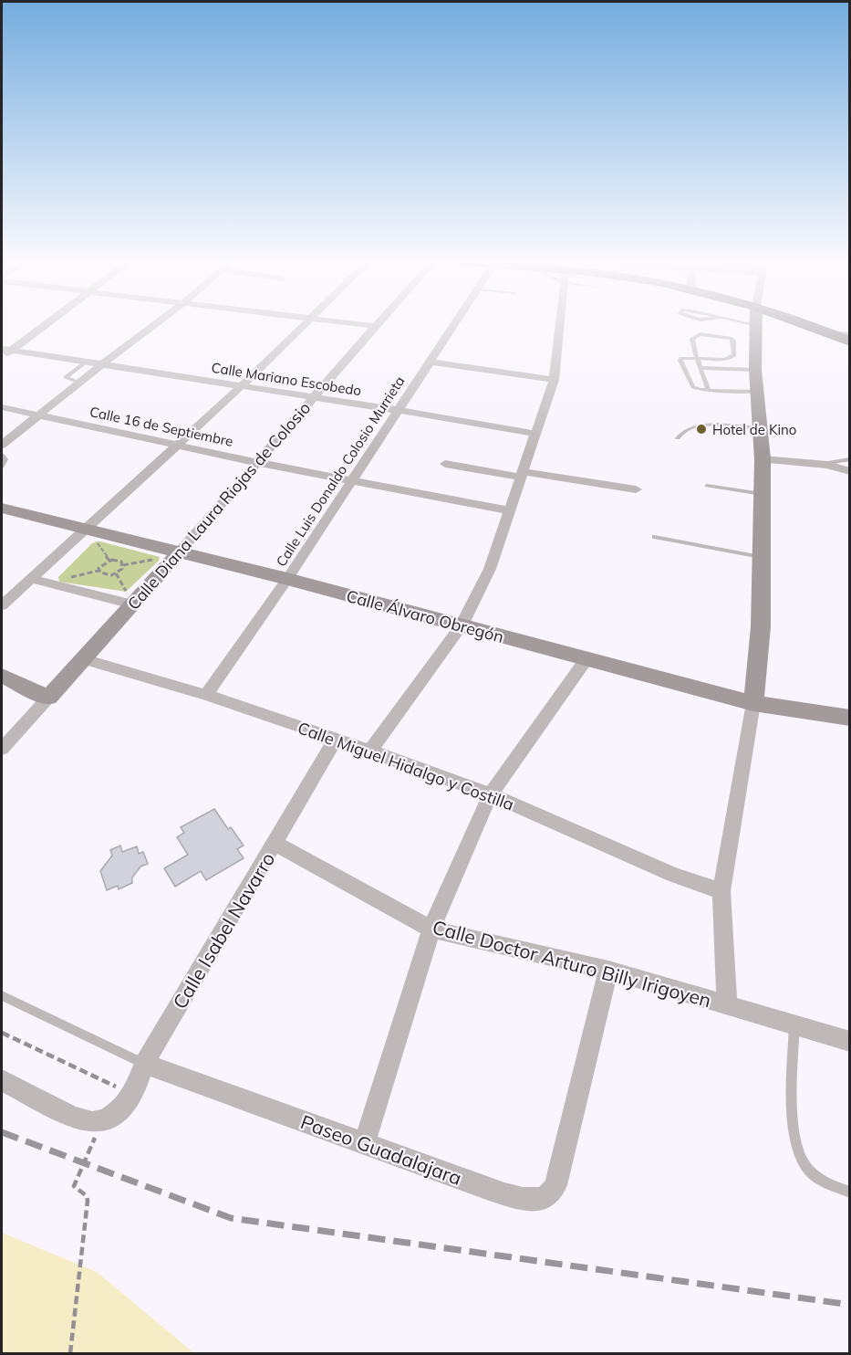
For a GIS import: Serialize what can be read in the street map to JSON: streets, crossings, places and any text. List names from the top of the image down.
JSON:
{
  "streets": {
    "street": [
      "Calle Mariano Escobedo",
      "Calle 16 de Septiembre",
      "Calle Luis Donaldo Colosio Murrieta",
      "Calle Diana Laura Riojas de Colosio",
      "Calle Álvaro Obregón",
      "Calle Miguel Hidalgo y Costilla",
      "Calle Isabel Navarro",
      "Calle Doctor Arturo Billy Irigoyen",
      "Paseo Guadalajara"
    ]
  },
  "crossings": [
    ["Calle Mariano Escobedo", "Calle Luis Donaldo Colosio Murrieta"],
    ["Calle Mariano Escobedo", "Calle Diana Laura Riojas de Colosio"],
    ["Calle 16 de Septiembre", "Calle Luis Donaldo Colosio Murrieta"],
    ["Calle 16 de Septiembre", "Calle Diana Laura Riojas de Colosio"],
    ["Calle Luis Donaldo Colosio Murrieta", "Calle Álvaro Obregón"],
    ["Calle Luis Donaldo Colosio Murrieta", "Calle Miguel Hidalgo y Costilla"],
    ["Calle Diana Laura Riojas de Colosio", "Calle Álvaro Obregón"],
    ["Calle Diana Laura Riojas de Colosio", "Calle Miguel Hidalgo y Costilla"],
    ["Calle Miguel Hidalgo y Costilla", "Calle Isabel Navarro"],
    ["Calle Isabel Navarro", "Calle Doctor Arturo Billy Irigoyen"],
    ["Calle Isabel Navarro", "Paseo Guadalajara"],
    ["Calle Doctor Arturo Billy Irigoyen", "Paseo Guadalajara"]
  ],
  "places": ["Hotel de Kino"]
}
